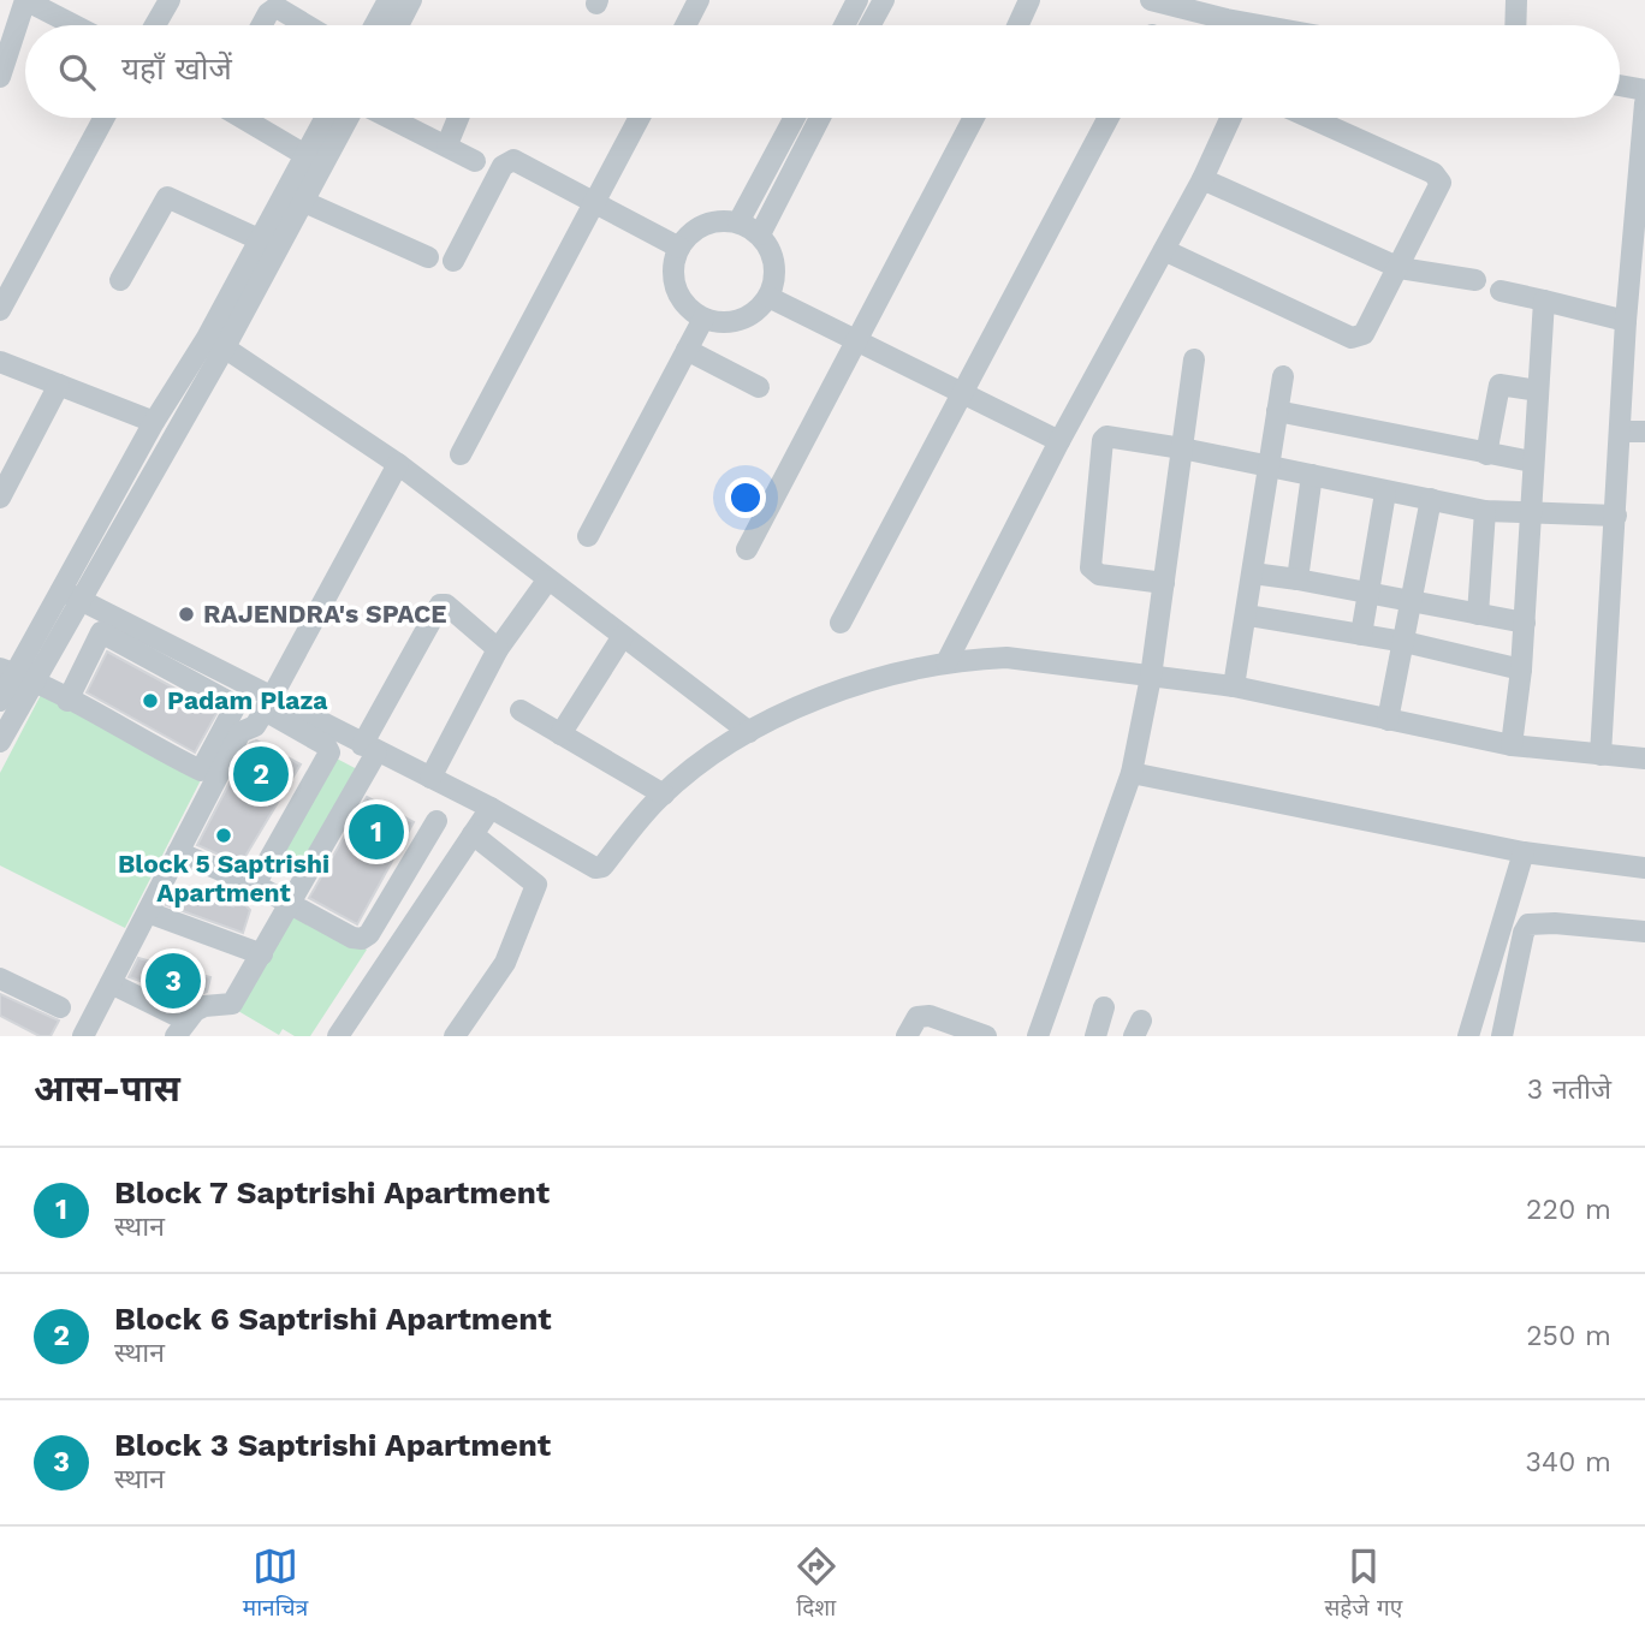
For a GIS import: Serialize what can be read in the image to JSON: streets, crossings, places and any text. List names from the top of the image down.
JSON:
{
  "places": ["RAJENDRA's SPACE", "Padam Plaza", "Block 5 Saptrishi Apartment"],
  "page": {
    "search": "यहाँ खोजें",
    "pins": ["2", "1", "3"],
    "heading": ["आस-पास", "3 नतीजे"],
    "list": [
      {
        "mark": "1",
        "name": "Block 7 Saptrishi Apartment",
        "note": "स्थान",
        "value": "220 m"
      },
      {
        "mark": "2",
        "name": "Block 6 Saptrishi Apartment",
        "note": "स्थान",
        "value": "250 m"
      },
      {
        "mark": "3",
        "name": "Block 3 Saptrishi Apartment",
        "note": "स्थान",
        "value": "340 m"
      }
    ],
    "nav": ["मानचित्र", "दिशा", "सहेजे गए"]
  }
}
